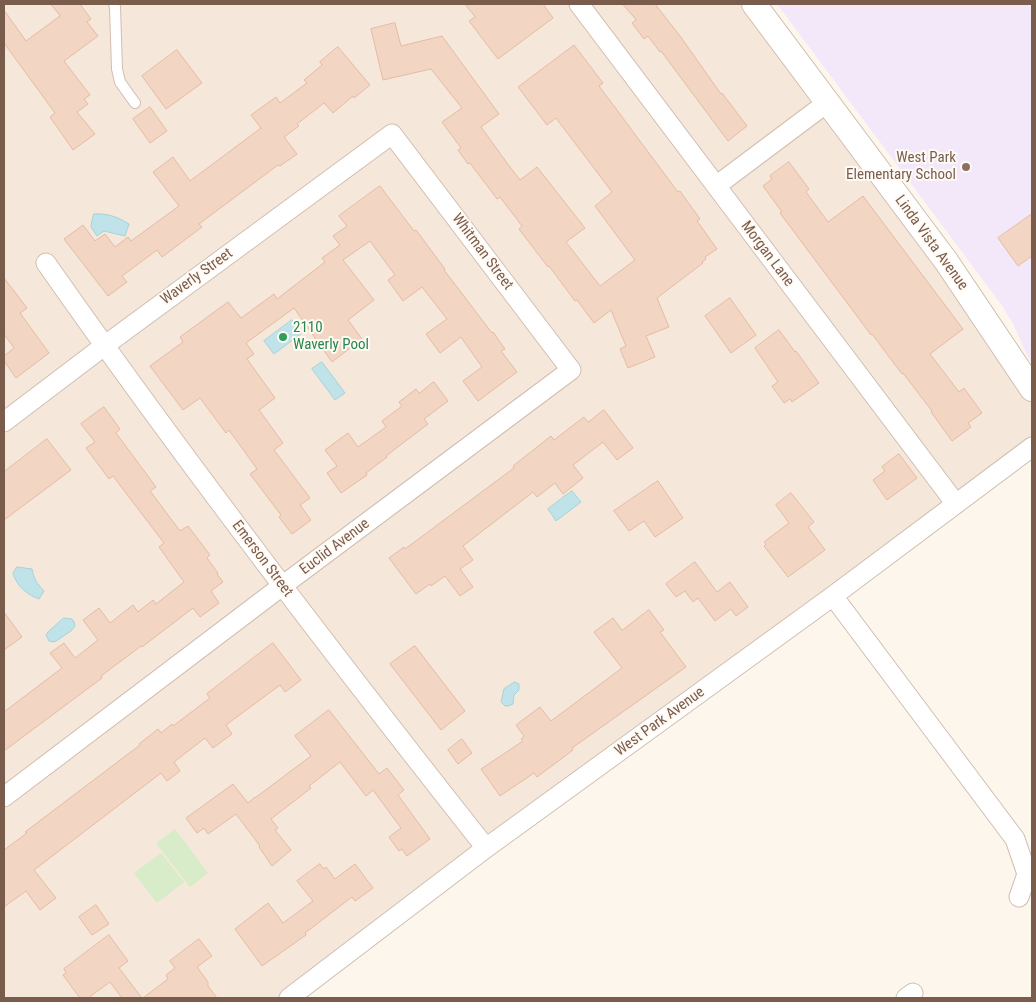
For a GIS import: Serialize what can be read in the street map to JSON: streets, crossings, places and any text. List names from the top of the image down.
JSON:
{
  "streets": {
    "street": [
      "Linda Vista Avenue",
      "Whitman Street",
      "Morgan Lane",
      "Waverly Street",
      "Euclid Avenue",
      "Emerson Street",
      "West Park Avenue"
    ]
  },
  "crossings": [
    ["Whitman Street", "Waverly Street"],
    ["Whitman Street", "Euclid Avenue"],
    ["Morgan Lane", "West Park Avenue"],
    ["Waverly Street", "Emerson Street"],
    ["Euclid Avenue", "Emerson Street"],
    ["Emerson Street", "West Park Avenue"]
  ],
  "places": ["West Park Elementary School", "2110 Waverly Pool"]
}
